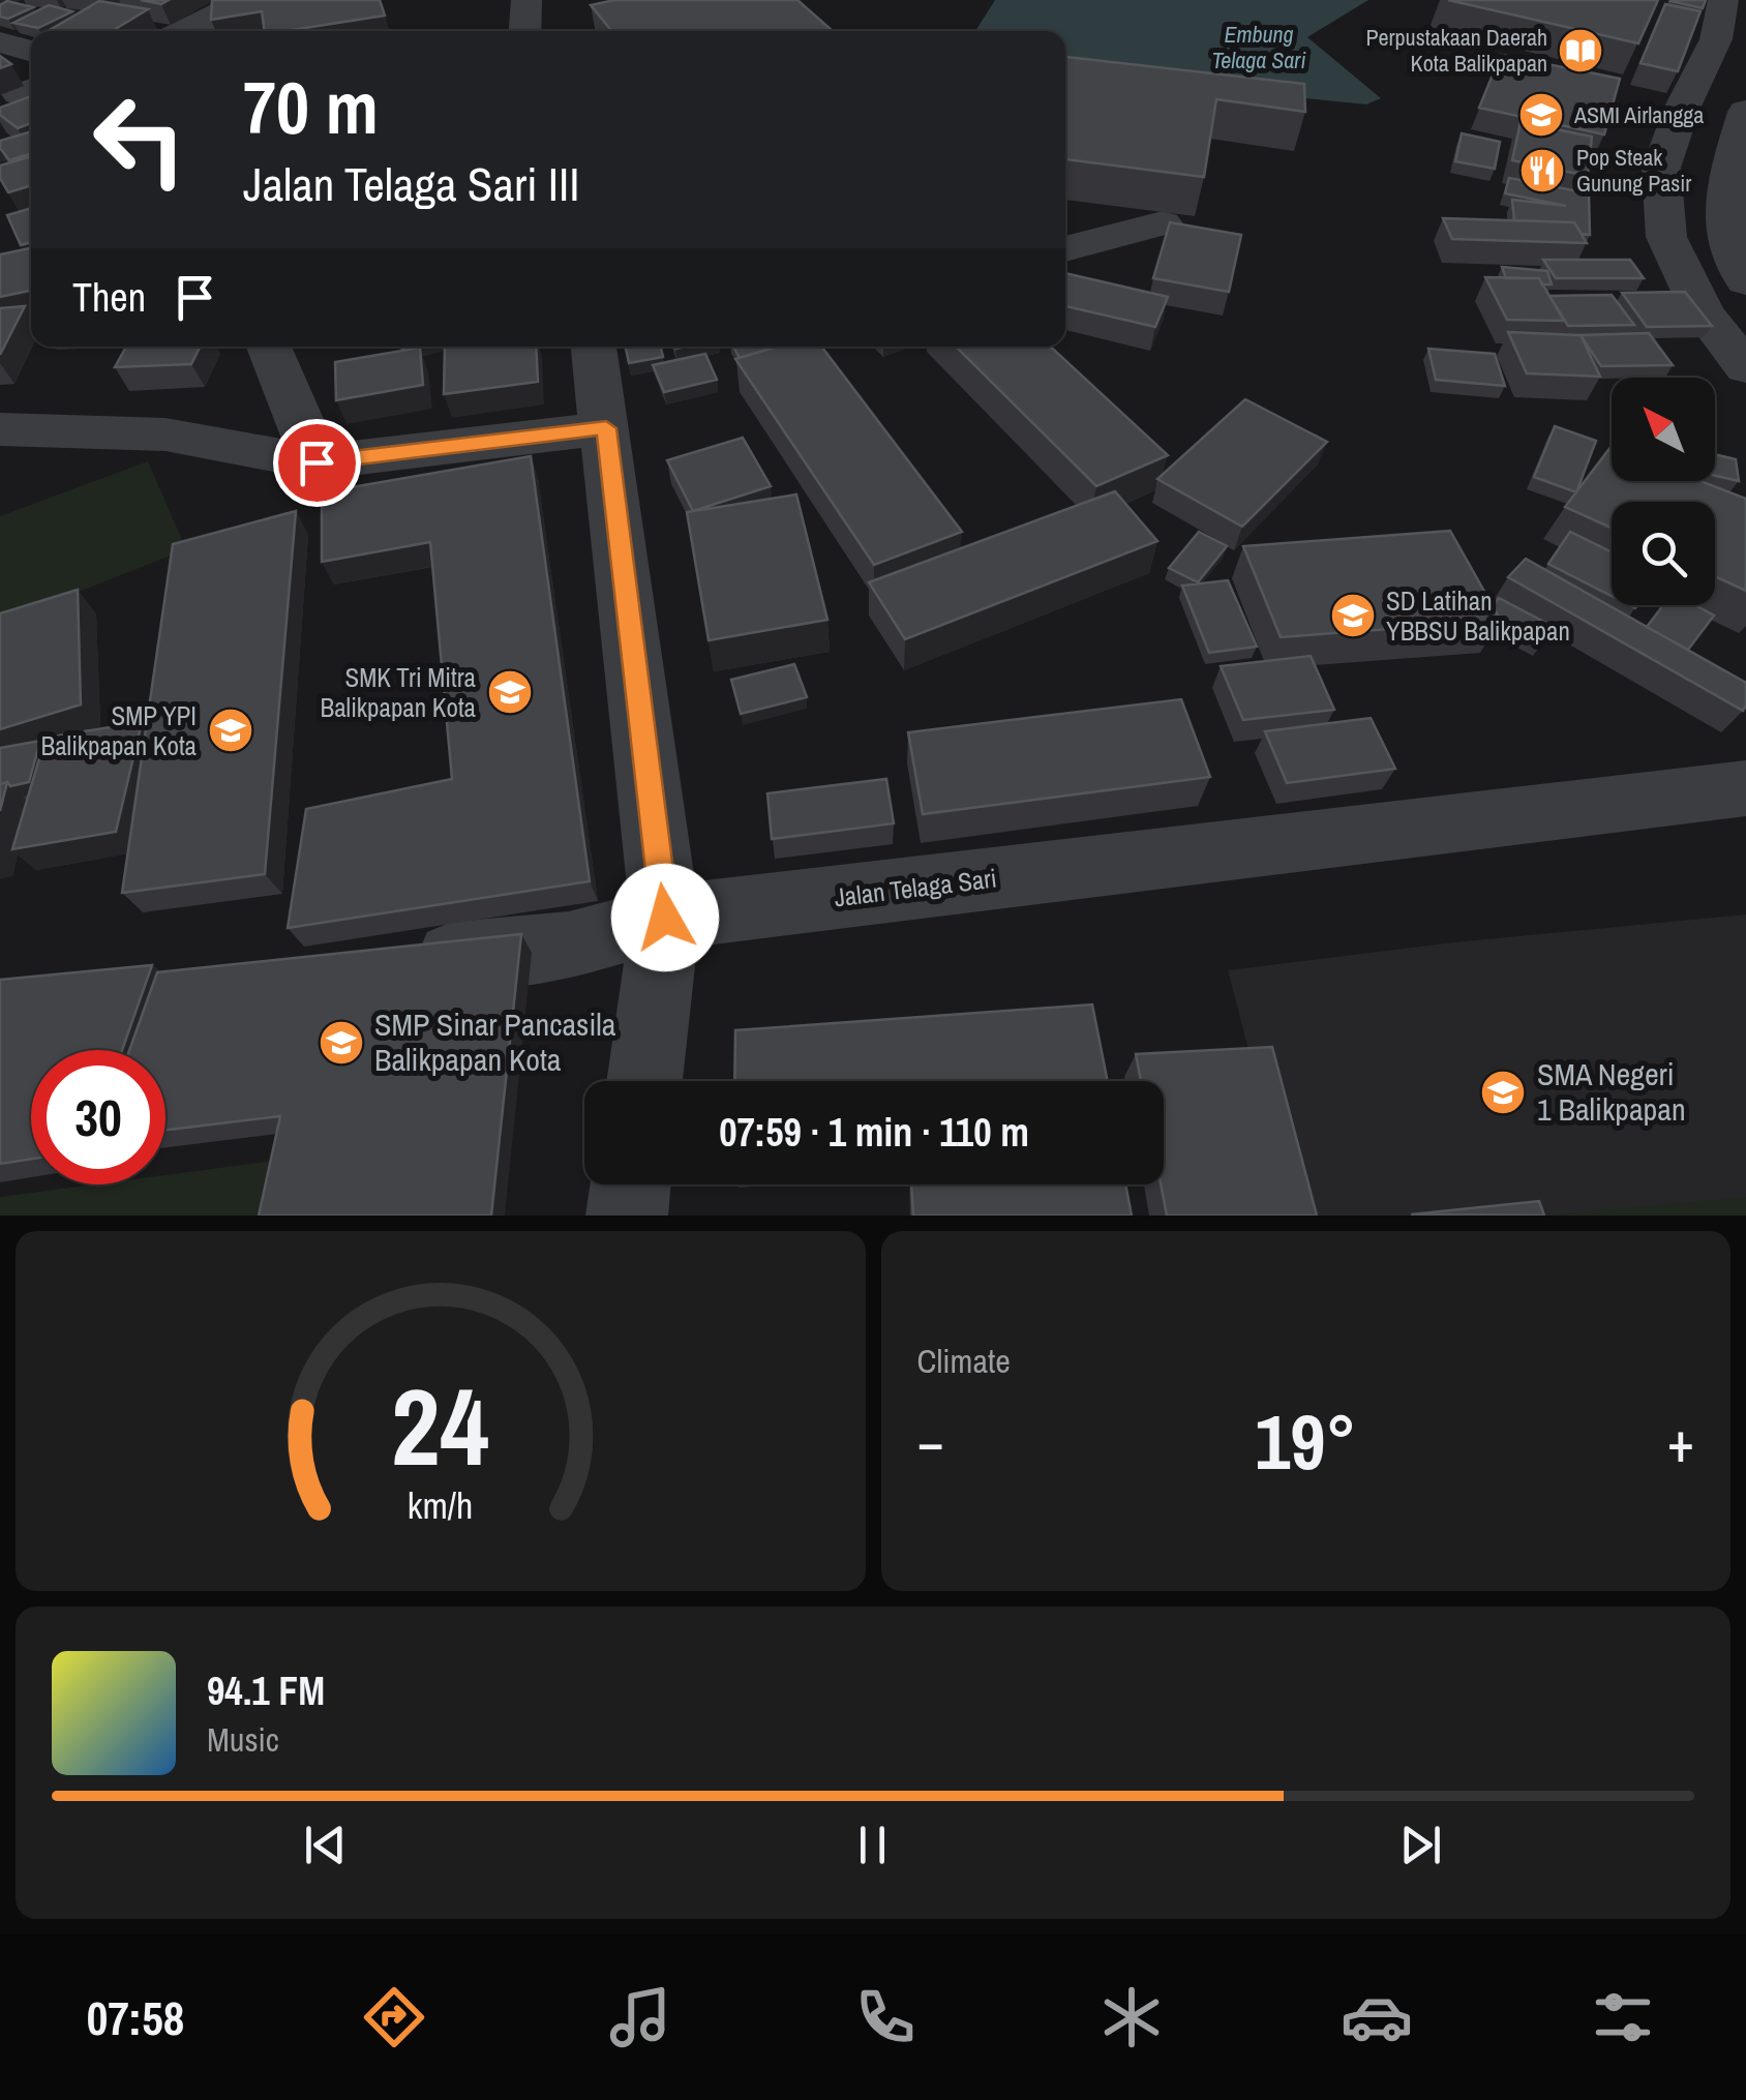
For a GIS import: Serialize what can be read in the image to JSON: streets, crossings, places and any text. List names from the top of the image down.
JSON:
{
  "streets": {
    "street": ["Jalan Telaga Sari"]
  },
  "water": ["Embung Telaga Sari"],
  "places": {
    "library": ["Perpustakaan Daerah Kota Balikpapan"],
    "school or university": [
      "ASMI Airlangga",
      "SD Latihan YBBSU Balikpapan",
      "SMK Tri Mitra Balikpapan Kota",
      "SMP YPI Balikpapan Kota",
      "SMP Sinar Pancasila Balikpapan Kota",
      "SMA Negeri 1 Balikpapan"
    ],
    "restaurant": ["Pop Steak Gunung Pasir"]
  },
  "north": "top left",
  "page": {
    "turn": ["70 m", "Jalan Telaga Sari III"],
    "then": "Then",
    "limit": "30",
    "trip": "07:59 · 1 min · 110 m",
    "tile": "Climate",
    "heat": ["−", "19°", "+"],
    "song": ["94.1 FM", "Music"],
    "tabs": "07:58",
    "gauge": ["24", "km/h"]
  }
}
